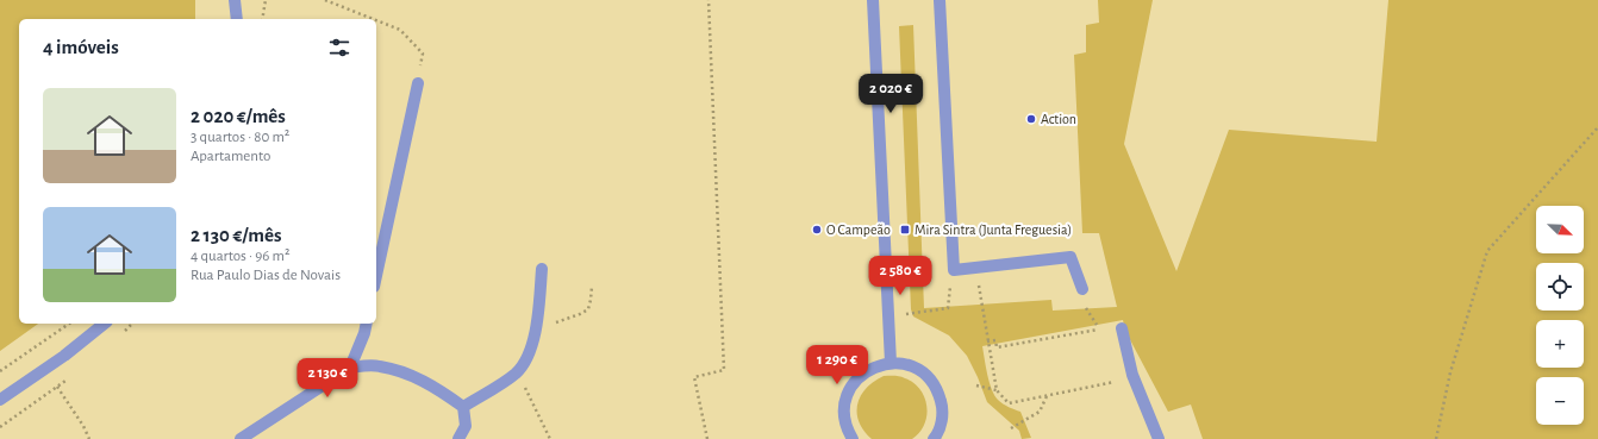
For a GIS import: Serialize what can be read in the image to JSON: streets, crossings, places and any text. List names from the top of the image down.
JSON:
{
  "places": {
    "other": ["Action", "O Campeão"],
    "transit": ["Mira Sintra (Junta Freguesia)"]
  },
  "north": "bottom right",
  "page": {
    "heading": "4 imóveis",
    "price": [
      "2 020 €",
      "2 580 €",
      "1 290 €",
      "2 130 €"
    ],
    "list": [
      {
        "name": "2 020 €/mês",
        "note": "3 quartos · 80 m² · Apartamento"
      },
      {
        "name": "2 130 €/mês",
        "note": "4 quartos · 96 m² · Rua Paulo Dias de Novais"
      }
    ],
    "map_buttons": ["+", "−"]
  }
}
